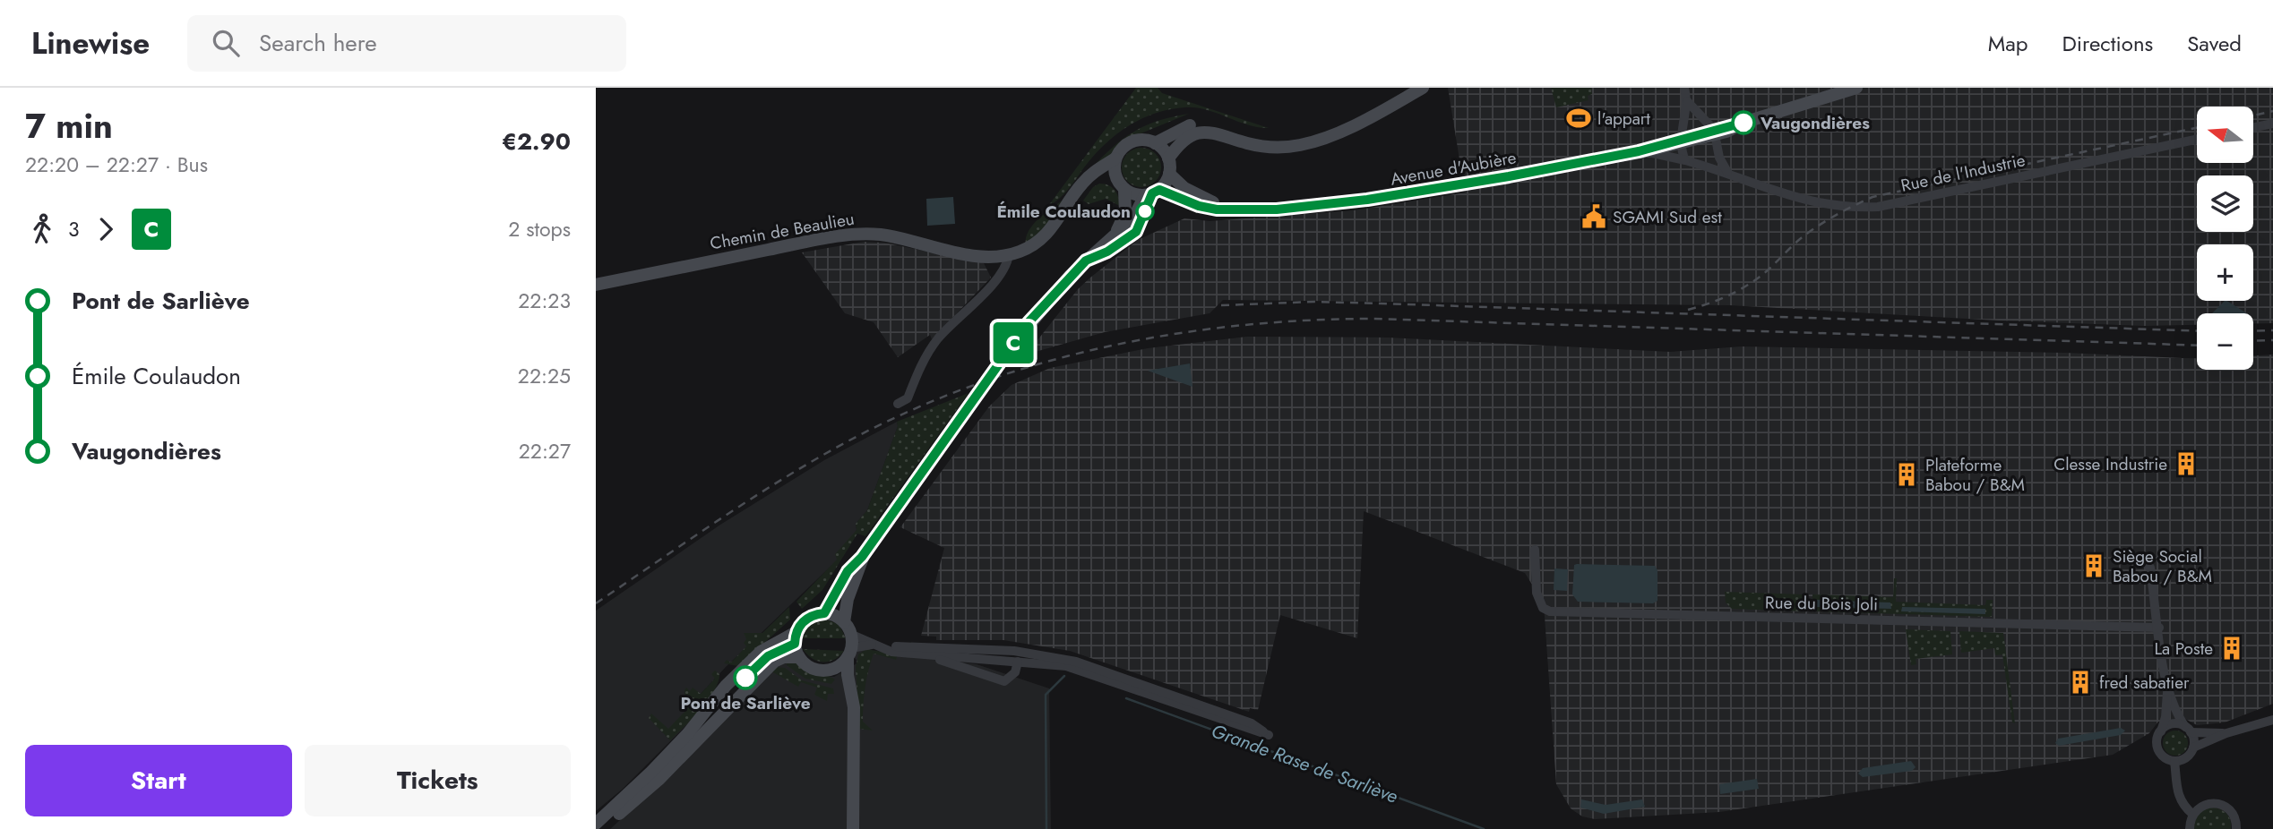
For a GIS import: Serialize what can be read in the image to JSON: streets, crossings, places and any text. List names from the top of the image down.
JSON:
{
  "streets": {
    "main road": ["Avenue d'Aubière", "Chemin de Beaulieu"],
    "street": ["Rue de l'Industrie", "Rue du Bois Joli"]
  },
  "crossings": [
    ["Avenue d'Aubière", "Rue de l'Industrie"],
    ["Avenue d'Aubière", "Chemin de Beaulieu"]
  ],
  "water": ["Grande Rase de Sarliève"],
  "places": {
    "sports": ["l'appart"],
    "other": ["Vaugondières", "Émile Coulaudon", "Pont de Sarliève"],
    "public building": ["SGAMI Sud est"],
    "building": [
      "Clesse Industrie",
      "Plateforme Babou / B&M",
      "Siège Social Babou / B&M",
      "La Poste",
      "fred sabatier"
    ]
  },
  "lines": ["bus line C"],
  "north": "left",
  "page": {
    "header": "Linewise",
    "search": "Search here",
    "nav": ["Map", "Directions", "Saved"],
    "heading": ["7 min", "22:20 – 22:27 · Bus", "€2.90"],
    "on_map": "C",
    "map_buttons": ["+", "−"],
    "legs": ["3", "C", "2 stops"],
    "list": [
      {
        "name": "Pont de Sarliève",
        "value": "22:23"
      },
      {
        "name": "Émile Coulaudon",
        "value": "22:25"
      },
      {
        "name": "Vaugondières",
        "value": "22:27"
      }
    ],
    "buttons": ["Start", "Tickets"]
  }
}
